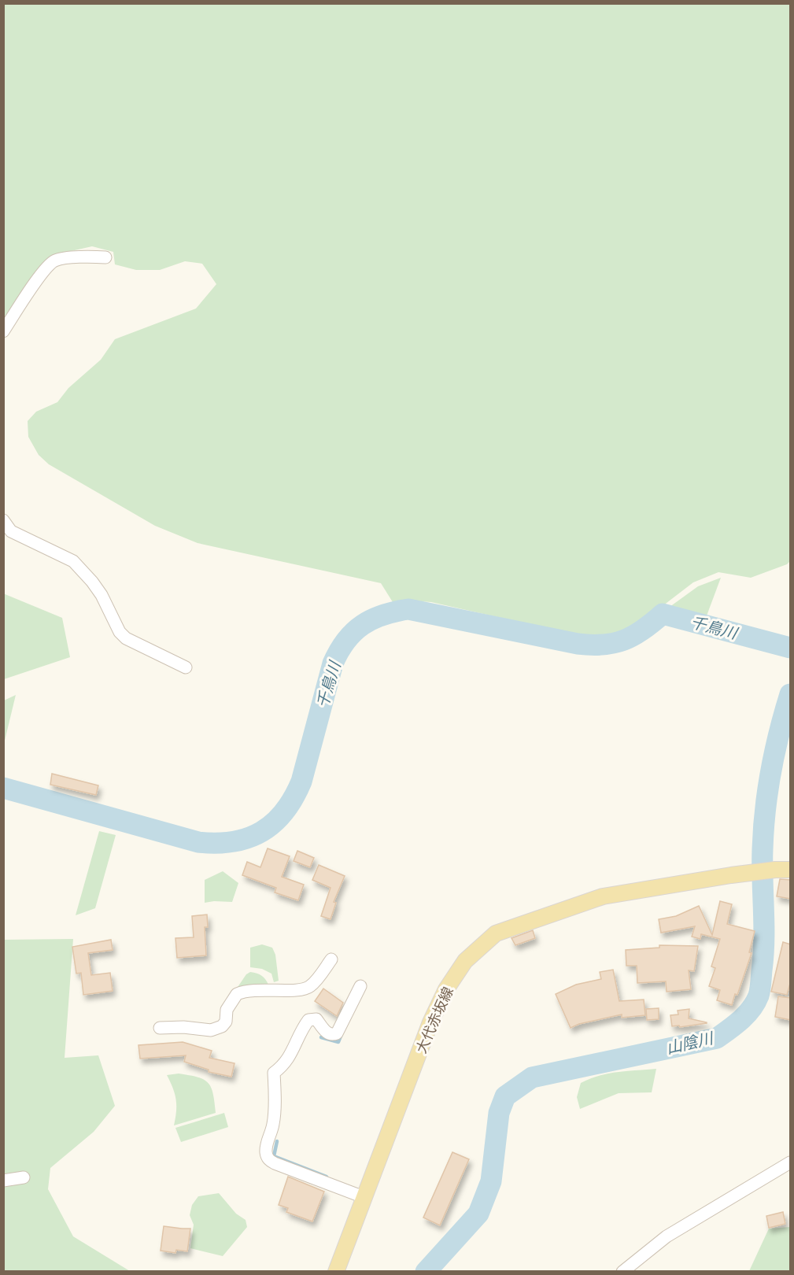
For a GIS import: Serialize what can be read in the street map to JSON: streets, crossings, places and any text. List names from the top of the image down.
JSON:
{
  "streets": {
    "main road": ["大代赤坂線"]
  },
  "water": ["千鳥川", "山陰川"]
}
